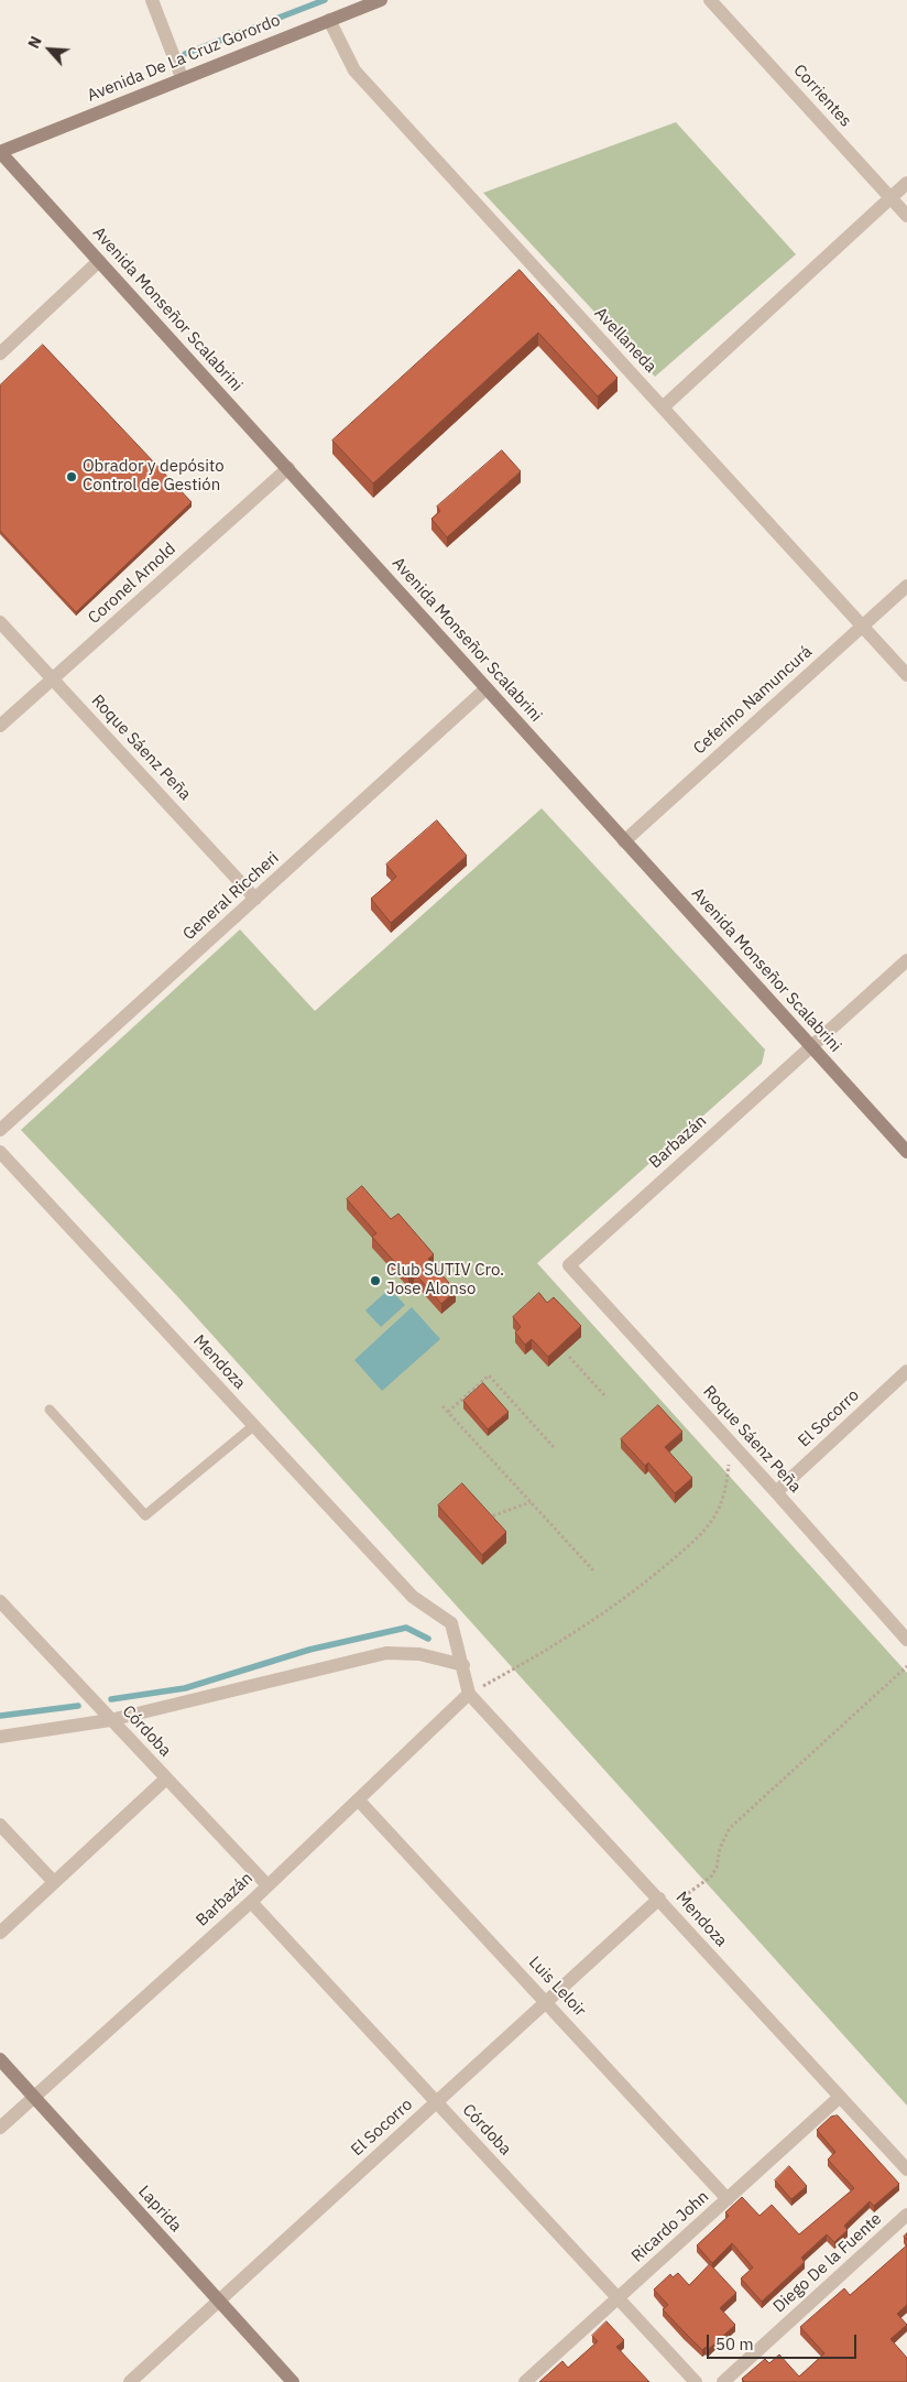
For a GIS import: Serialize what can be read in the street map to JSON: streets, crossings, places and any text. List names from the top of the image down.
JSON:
{
  "streets": {
    "main road": ["Avenida De La Cruz Gorordo", "Avenida Monseñor Scalabrini", "Laprida"],
    "street": [
      "Corrientes",
      "Avellaneda",
      "Coronel Arnold",
      "Ceferino Namuncurá",
      "Roque Sáenz Peña",
      "General Riccheri",
      "Barbazán",
      "Mendoza",
      "El Socorro",
      "Córdoba",
      "Luis Leloir",
      "Ricardo John",
      "Diego De la Fuente"
    ]
  },
  "crossings": [
    ["Avenida De La Cruz Gorordo", "Avenida Monseñor Scalabrini"],
    ["Avenida De La Cruz Gorordo", "Avellaneda"],
    ["Avenida Monseñor Scalabrini", "Coronel Arnold"],
    ["Avenida Monseñor Scalabrini", "Ceferino Namuncurá"],
    ["Avenida Monseñor Scalabrini", "General Riccheri"],
    ["Avenida Monseñor Scalabrini", "Barbazán"],
    ["Avellaneda", "Ceferino Namuncurá"],
    ["Coronel Arnold", "Roque Sáenz Peña"],
    ["Roque Sáenz Peña", "General Riccheri"],
    ["Roque Sáenz Peña", "Barbazán"],
    ["Roque Sáenz Peña", "El Socorro"],
    ["Barbazán", "Mendoza"],
    ["Barbazán", "Córdoba"],
    ["Barbazán", "Luis Leloir"],
    ["Barbazán", "Laprida"],
    ["Mendoza", "El Socorro"],
    ["Mendoza", "Ricardo John"],
    ["El Socorro", "Córdoba"],
    ["El Socorro", "Luis Leloir"],
    ["El Socorro", "Laprida"],
    ["Córdoba", "Ricardo John"],
    ["Luis Leloir", "Ricardo John"]
  ],
  "places": ["Obrador y depósito Control de Gestión", "Club SUTIV Cro. Jose Alonso"],
  "scale_bar": "50 m",
  "north": "top left"
}
